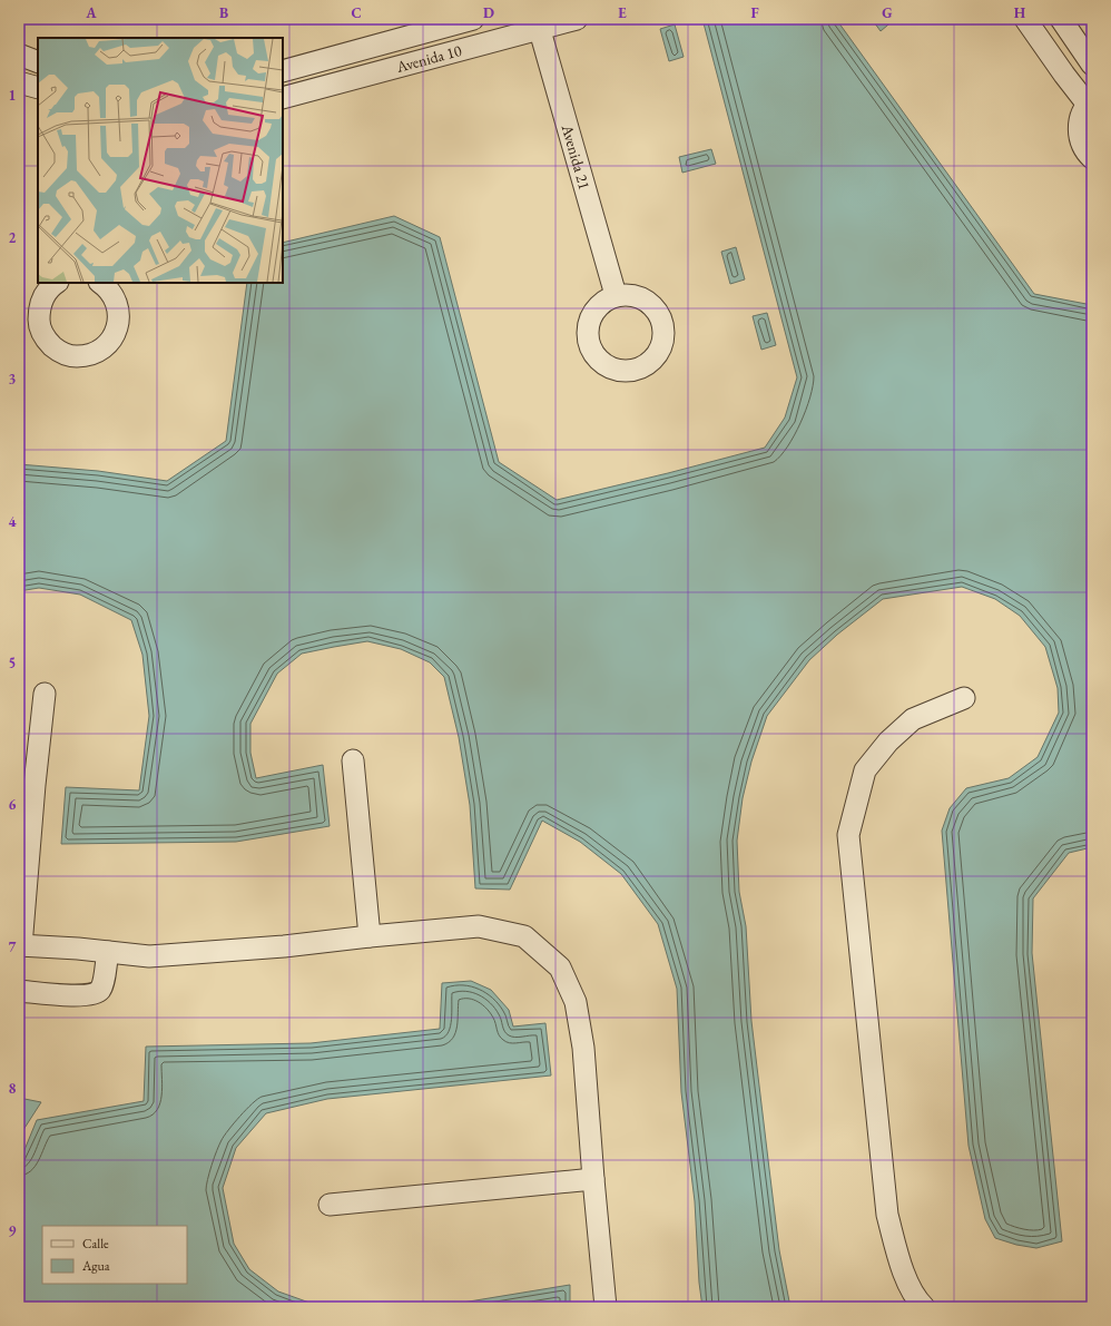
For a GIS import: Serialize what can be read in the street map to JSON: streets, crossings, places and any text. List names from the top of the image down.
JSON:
{
  "streets": {
    "street": ["Avenida 10", "Avenida 21"]
  },
  "crossings": [
    ["Avenida 10", "Avenida 21"]
  ],
  "legend": ["Calle", "Agua"],
  "grid": {
    "columns": [
      "A",
      "B",
      "C",
      "D",
      "E",
      "F",
      "G",
      "H"
    ],
    "rows": [
      "1",
      "2",
      "3",
      "4",
      "5",
      "6",
      "7",
      "8",
      "9"
    ]
  }
}
